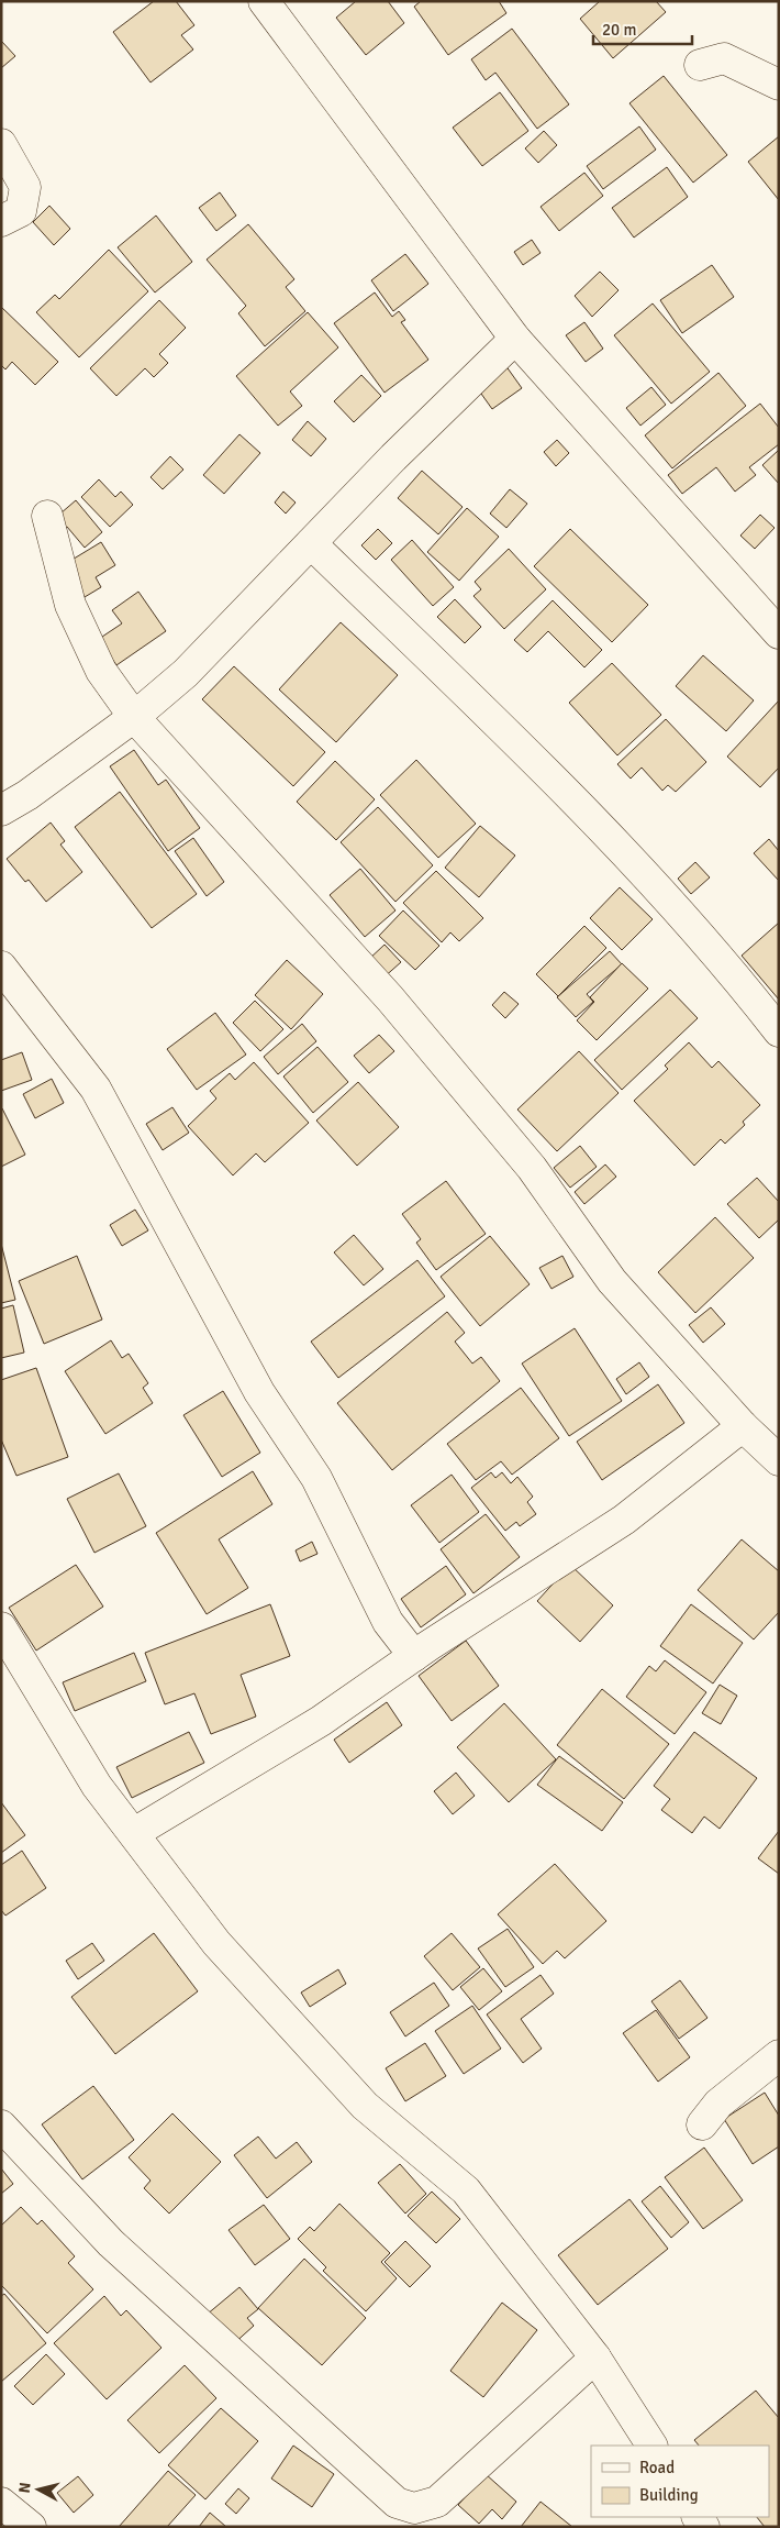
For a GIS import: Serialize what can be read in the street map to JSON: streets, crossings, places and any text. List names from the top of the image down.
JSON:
{
  "legend": ["Road", "Building"],
  "scale_bar": "20 m",
  "north": "left"
}
